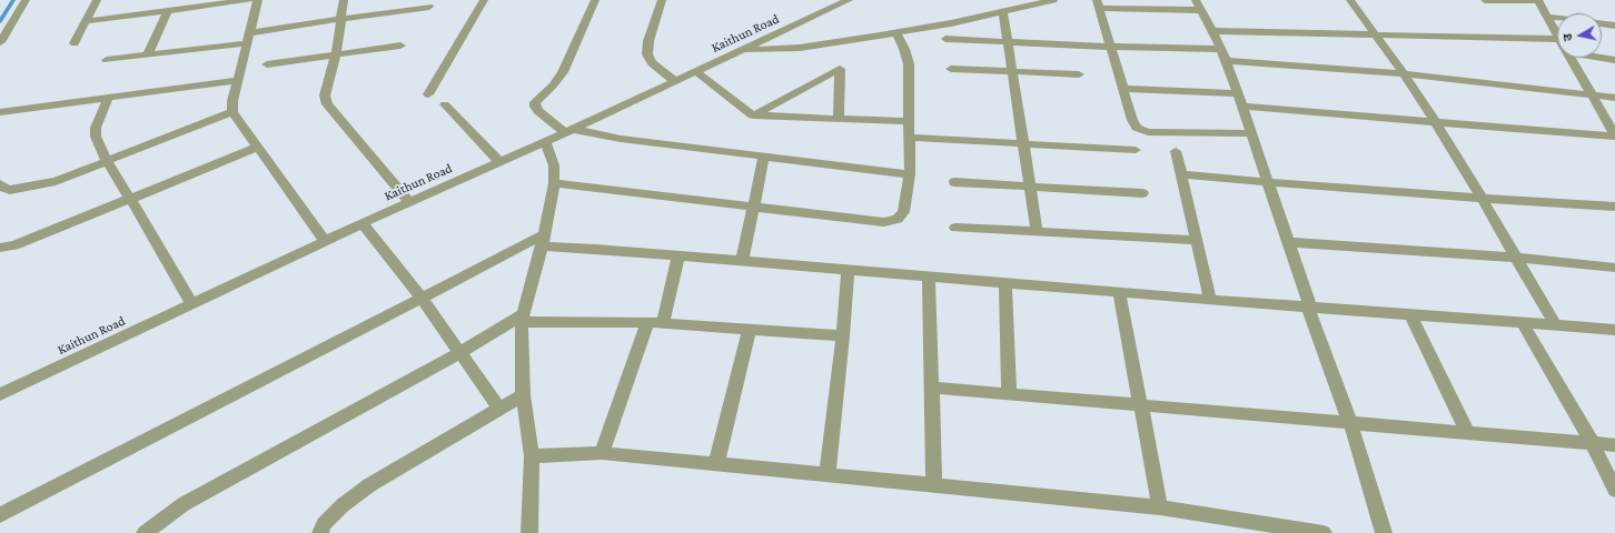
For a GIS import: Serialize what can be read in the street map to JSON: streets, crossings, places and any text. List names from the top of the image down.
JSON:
{
  "streets": {
    "street": ["Kaithun Road"]
  },
  "north": "left"
}
